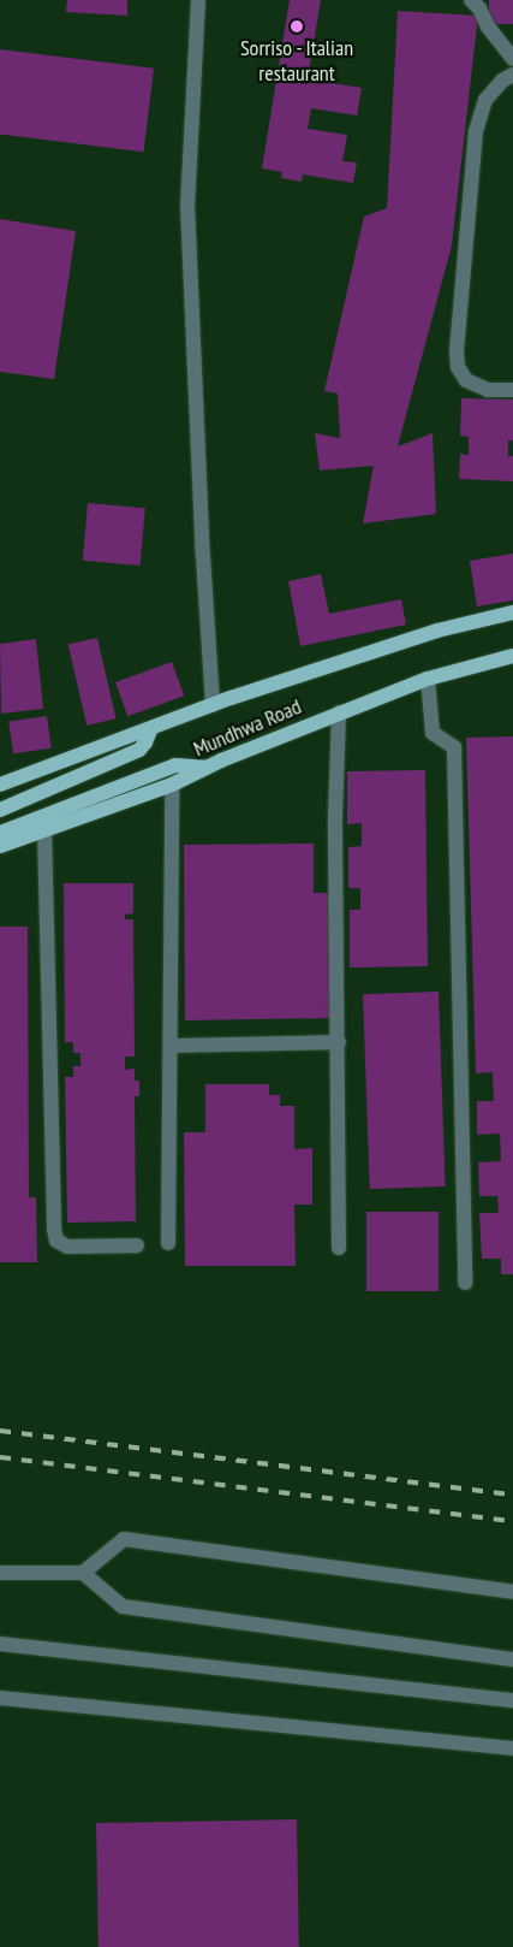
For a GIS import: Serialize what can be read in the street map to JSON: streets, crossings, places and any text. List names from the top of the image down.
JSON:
{
  "streets": {
    "main road": ["Mundhwa Road"]
  },
  "places": ["Sorriso - Italian restaurant"]
}
